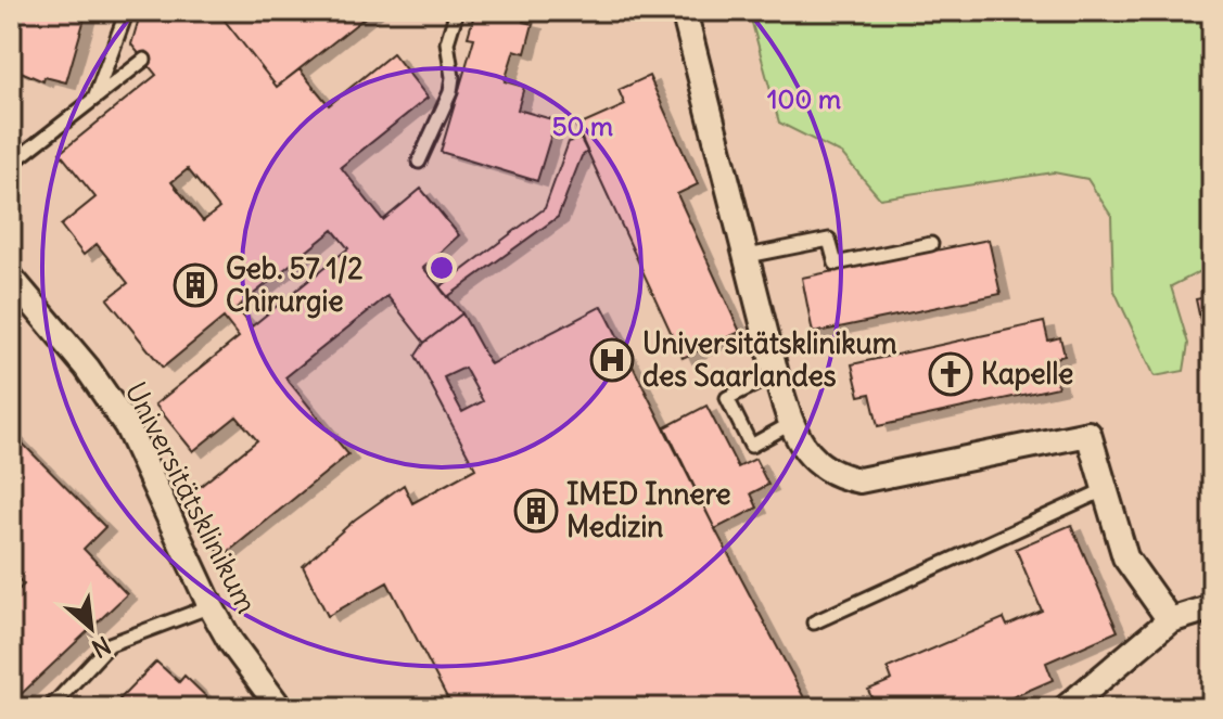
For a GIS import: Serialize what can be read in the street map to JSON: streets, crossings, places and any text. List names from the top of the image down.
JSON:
{
  "streets": {
    "street": ["Universitätsklinikum"]
  },
  "places": {
    "building": ["Geb. 57 1/2 Chirurgie", "IMED Innere Medizin"],
    "hospital": ["Universitätsklinikum des Saarlandes"],
    "church": ["Kapelle"]
  },
  "north": "bottom right",
  "rings": ["100 m", "50 m"]
}
